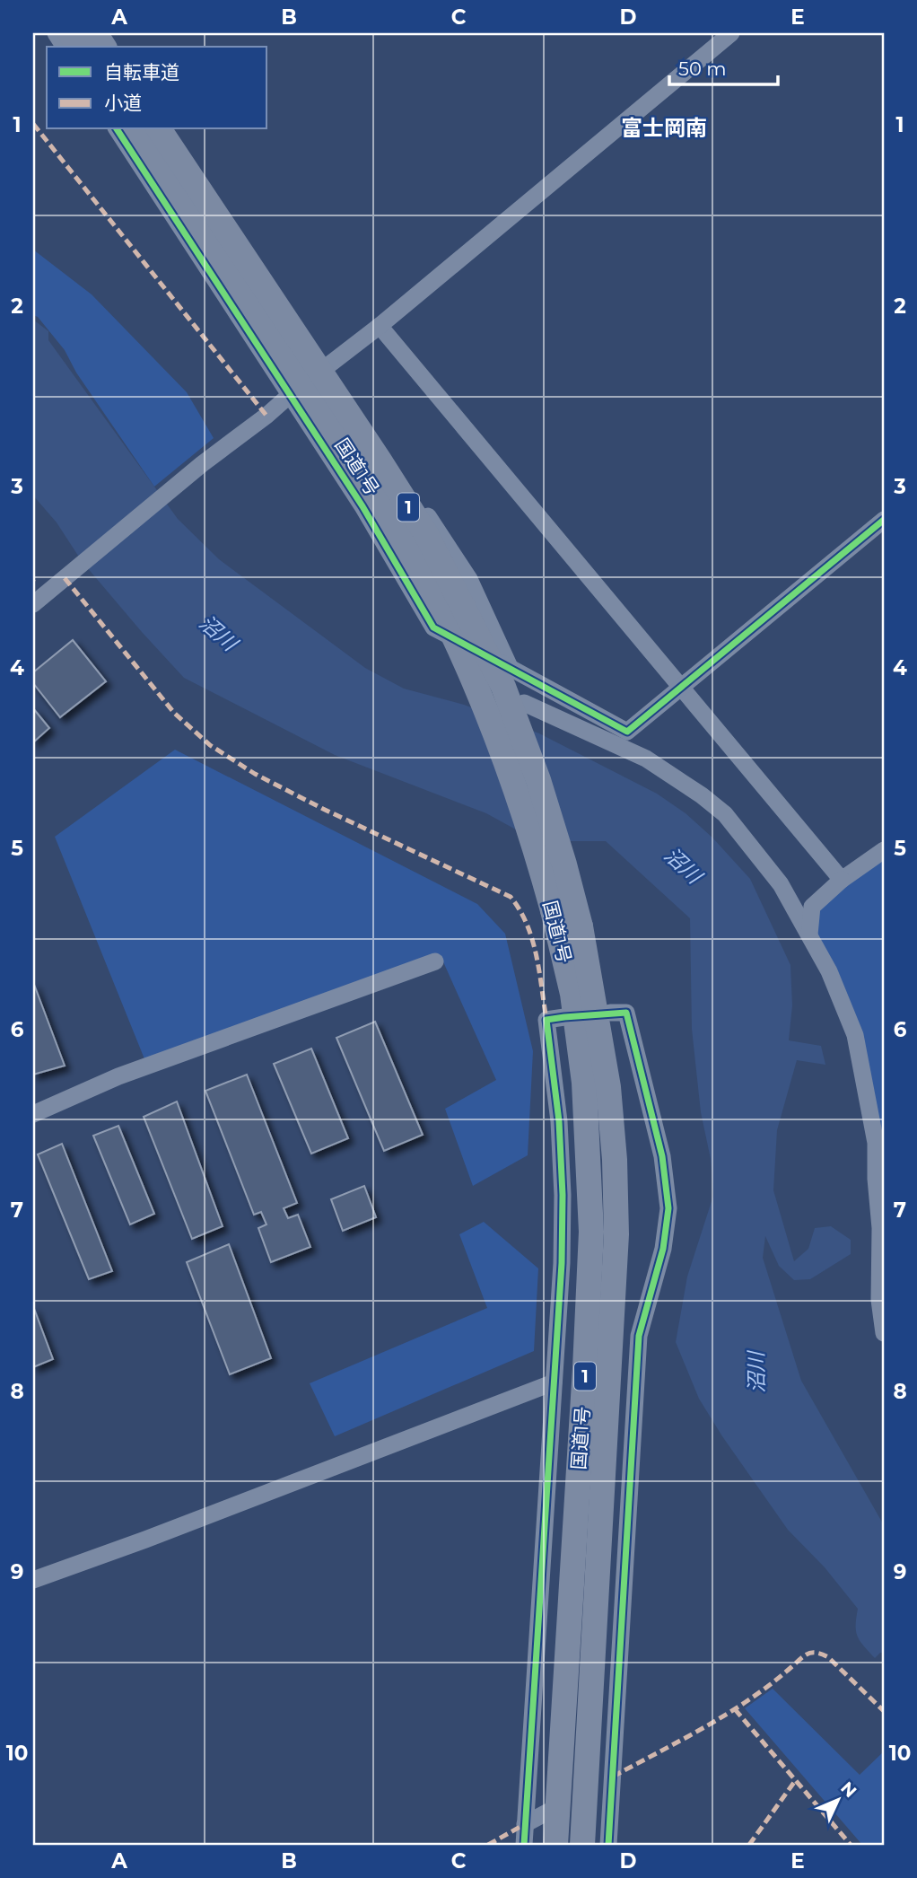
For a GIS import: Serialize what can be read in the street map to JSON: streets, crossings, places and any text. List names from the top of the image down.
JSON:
{
  "streets": {
    "highway": ["国道1号", "1"]
  },
  "districts": ["富士岡南"],
  "water": ["沼川"],
  "legend": ["自転車道", "小道"],
  "scale_bar": "50 m",
  "north": "top right",
  "grid": {
    "columns": [
      "A",
      "B",
      "C",
      "D",
      "E"
    ],
    "rows": [
      "1",
      "2",
      "3",
      "4",
      "5",
      "6",
      "7",
      "8",
      "9",
      "10"
    ]
  }
}
